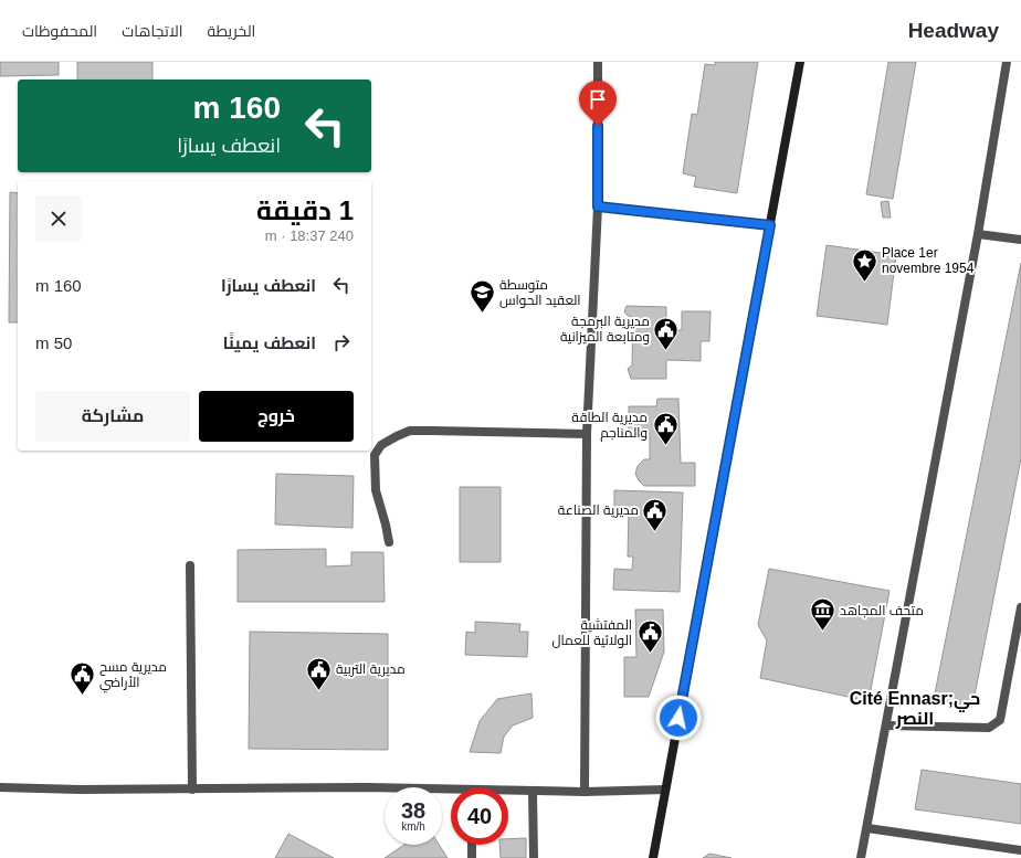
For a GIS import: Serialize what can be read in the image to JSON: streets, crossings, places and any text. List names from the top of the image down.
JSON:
{
  "districts": ["Cité Ennasr;حي النصر"],
  "places": {
    "place": ["Place 1er novembre 1954"],
    "school or university": ["متوسطة العقيد الحواس"],
    "public building": [
      "مديرية البرمجة ومتابعة الميزانية",
      "مديرية الطاقة والمناجم",
      "مديرية الصناعة",
      "المفتشية الولائية للعمال",
      "مديرية التربية",
      "مديرية مسح الأراضي"
    ],
    "museum": ["متحف المجاهد"]
  },
  "page": {
    "header": "Headway",
    "nav": ["الخريطة", "الاتجاهات", "المحفوظات"],
    "turn": ["160 m", "انعطف يسارًا"],
    "heading": ["1 دقيقة", "240 m · 18:37"],
    "list": [
      {
        "name": "انعطف يسارًا",
        "value": "160 m"
      },
      {
        "name": "انعطف يمينًا",
        "value": "50 m"
      }
    ],
    "buttons": ["خروج", "مشاركة"],
    "speed": "38 km/h",
    "limit": "40"
  }
}
